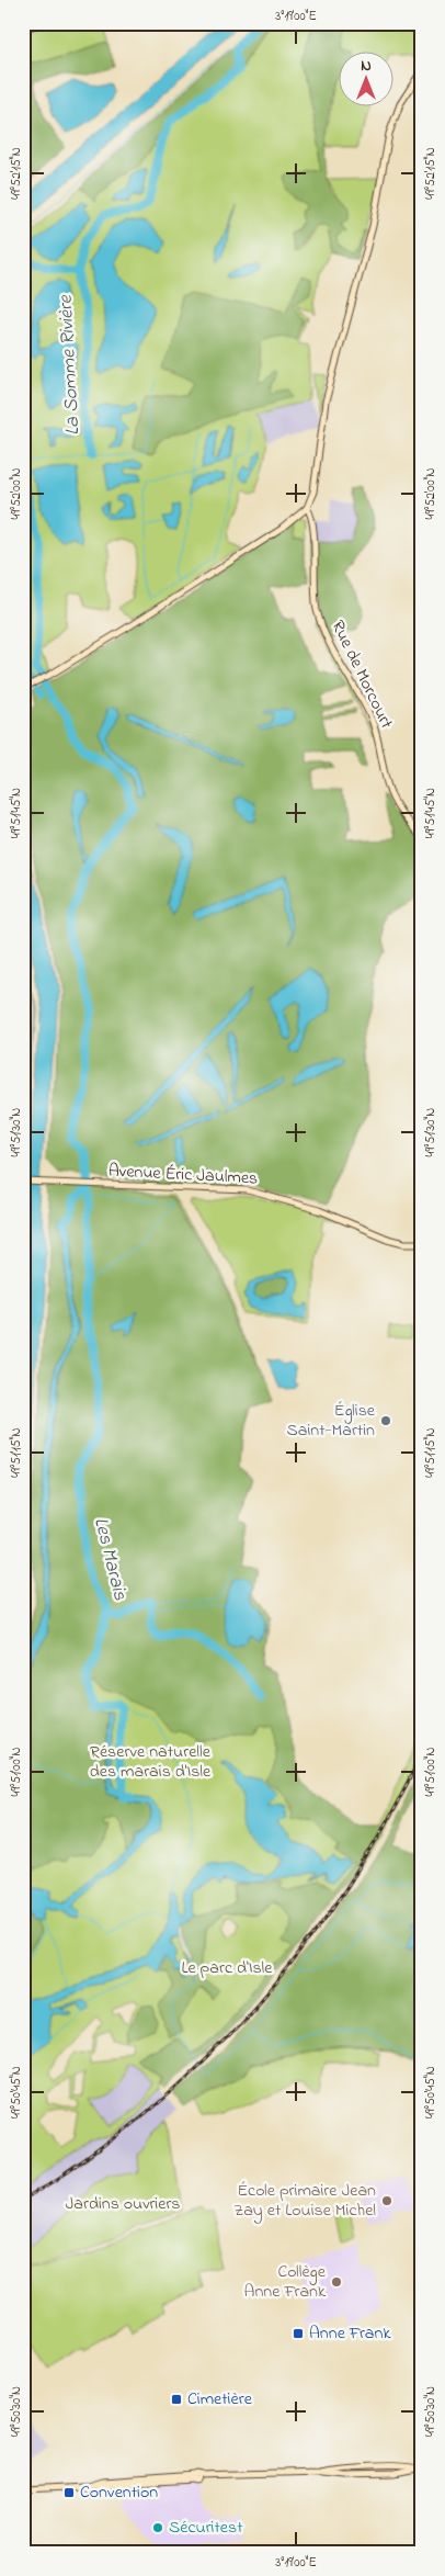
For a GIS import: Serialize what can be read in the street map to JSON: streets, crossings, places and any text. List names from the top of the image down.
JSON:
{
  "streets": {
    "street": ["Rue de Morcourt", "Avenue Éric Jaulmes"]
  },
  "water": ["La Somme Rivière", "Les Marais"],
  "parks": ["Réserve naturelle des marais d'Isle", "Le parc d'Isle", "Jardins ouvriers"],
  "places": {
    "other": [
      "Église Saint-Martin",
      "École primaire Jean Zay et Louise Michel",
      "Collège Anne Frank",
      "Sécuritest"
    ],
    "transit": ["Anne Frank", "Cimetière", "Convention"]
  },
  "north": "top",
  "coordinates": [
    "3°19'00\"E",
    "49°52'15\"N",
    "49°52'00\"N",
    "49°51'45\"N",
    "49°51'30\"N",
    "49°51'15\"N",
    "49°51'00\"N",
    "49°50'45\"N",
    "49°50'30\"N"
  ]
}
